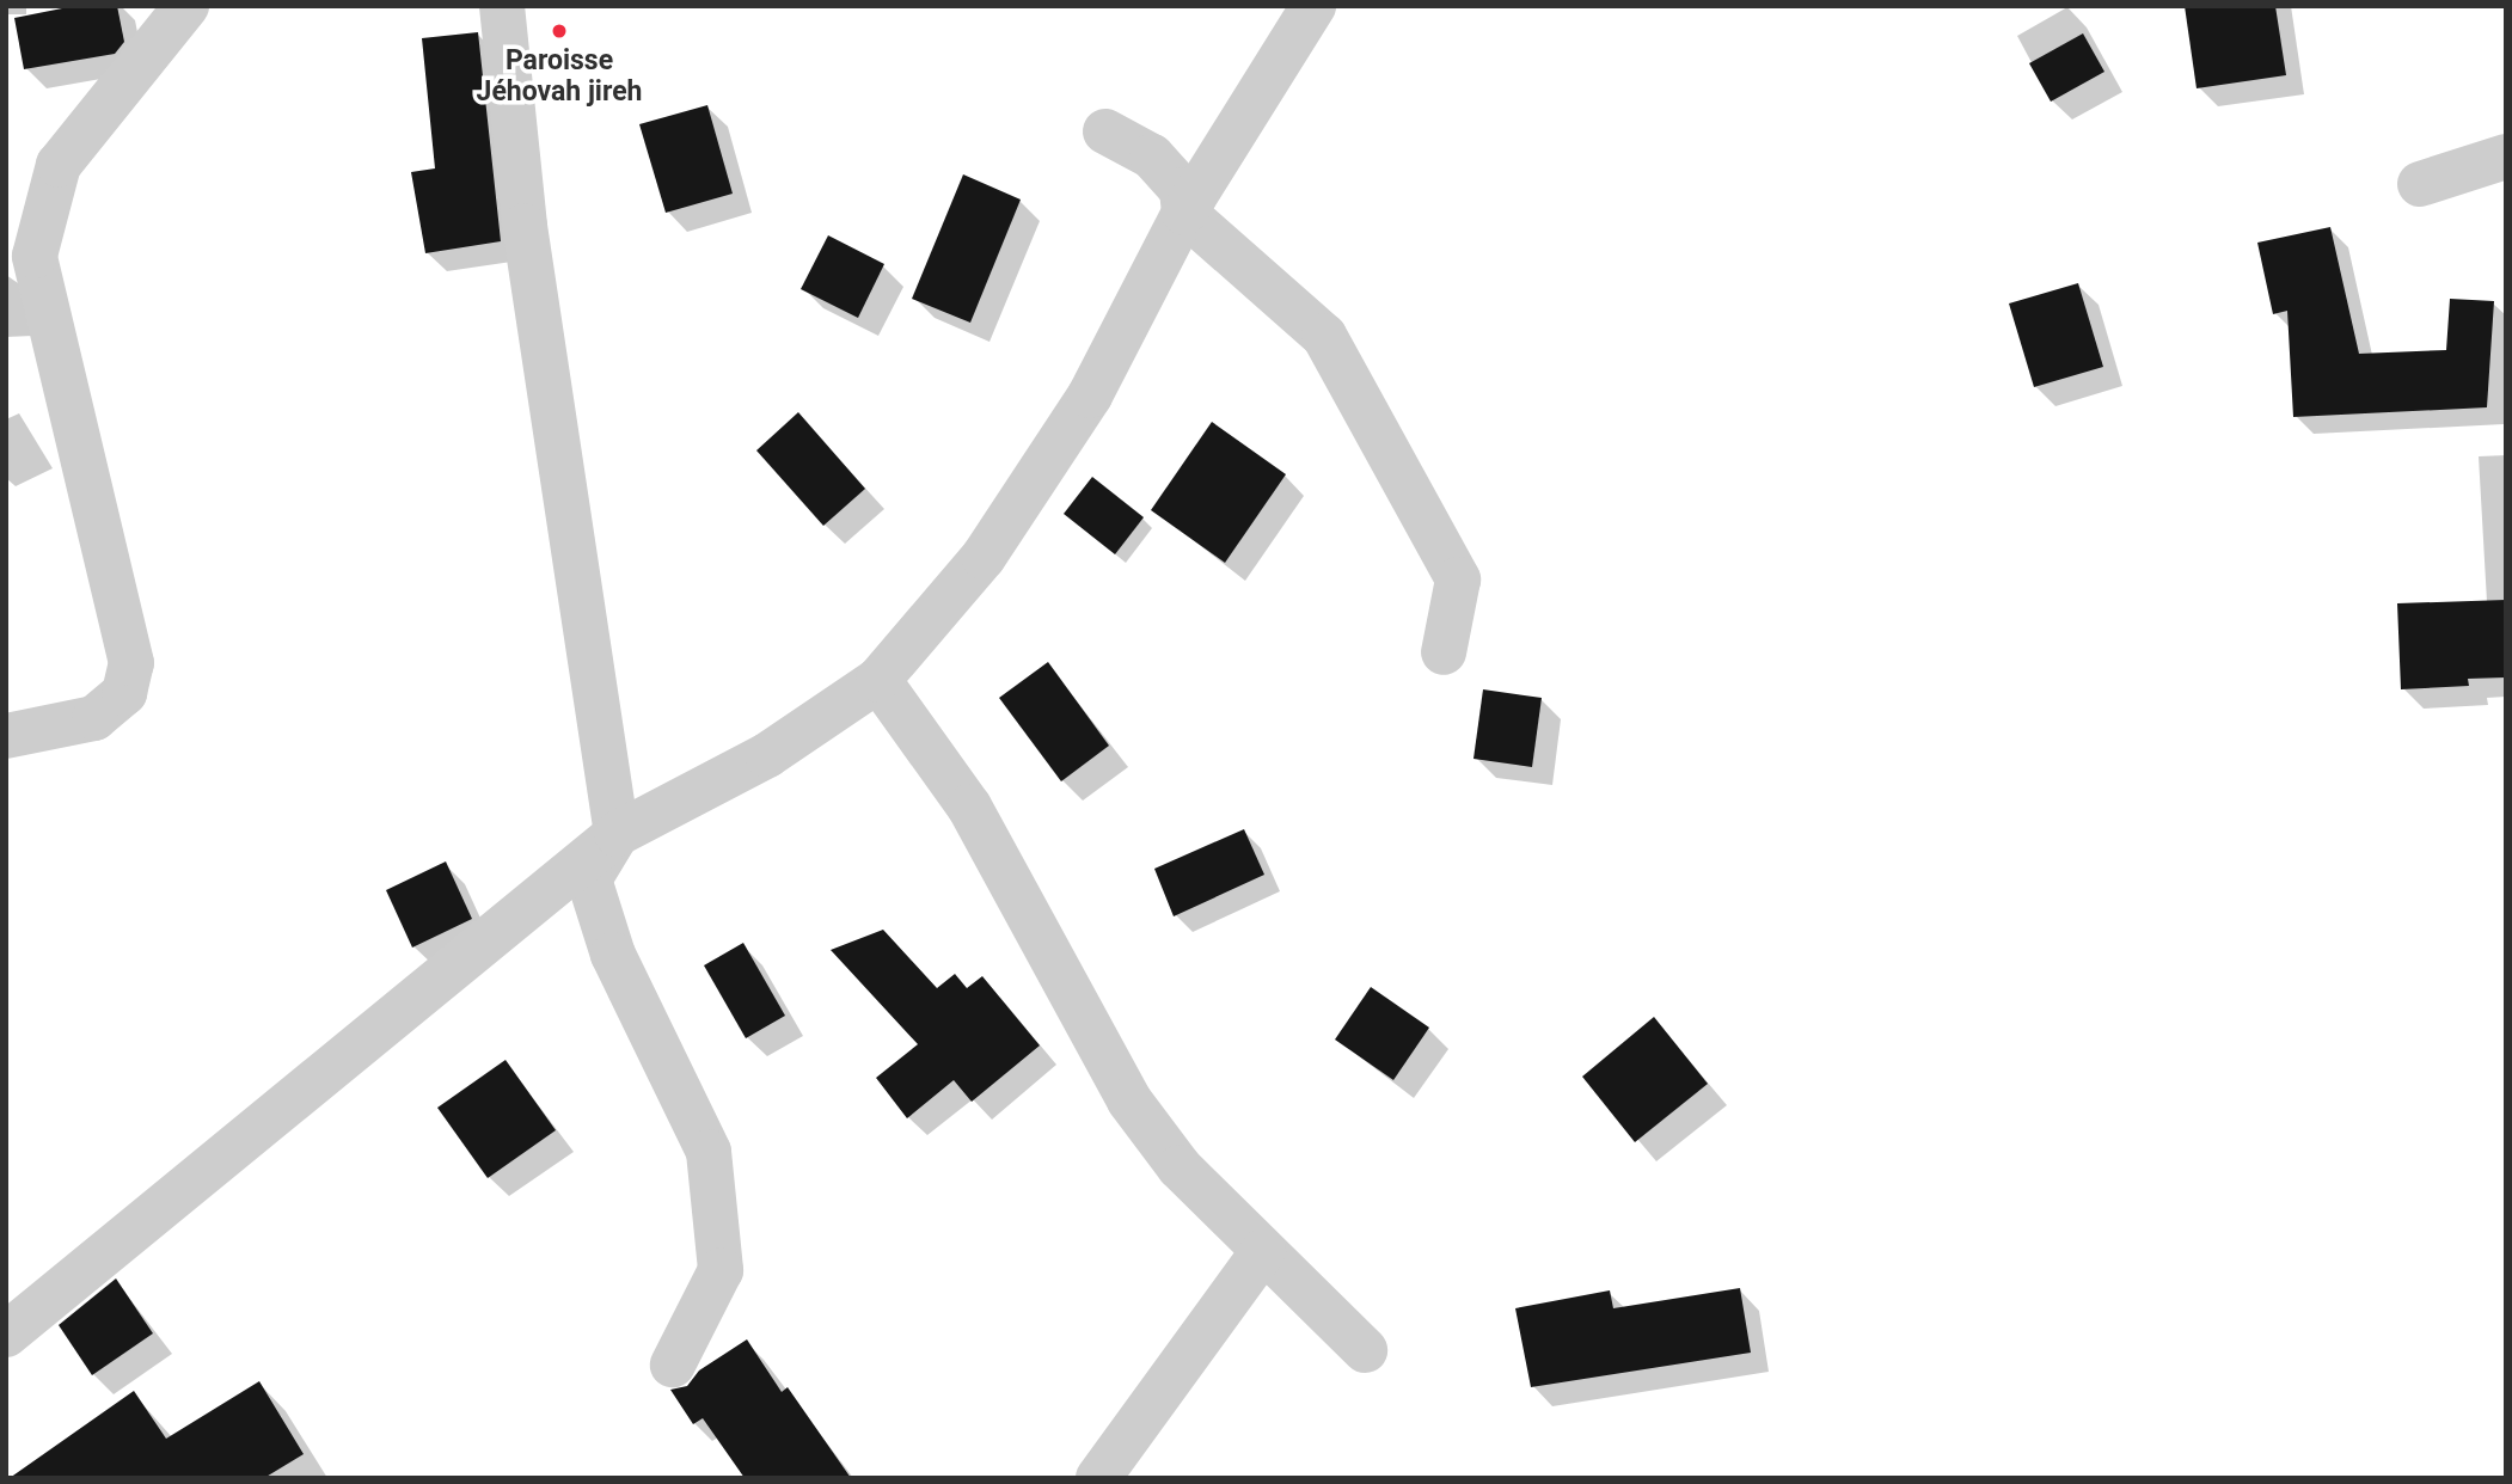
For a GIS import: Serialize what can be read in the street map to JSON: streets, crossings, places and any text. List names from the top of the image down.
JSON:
{
  "places": ["Paroisse Jéhovah jireh"]
}
